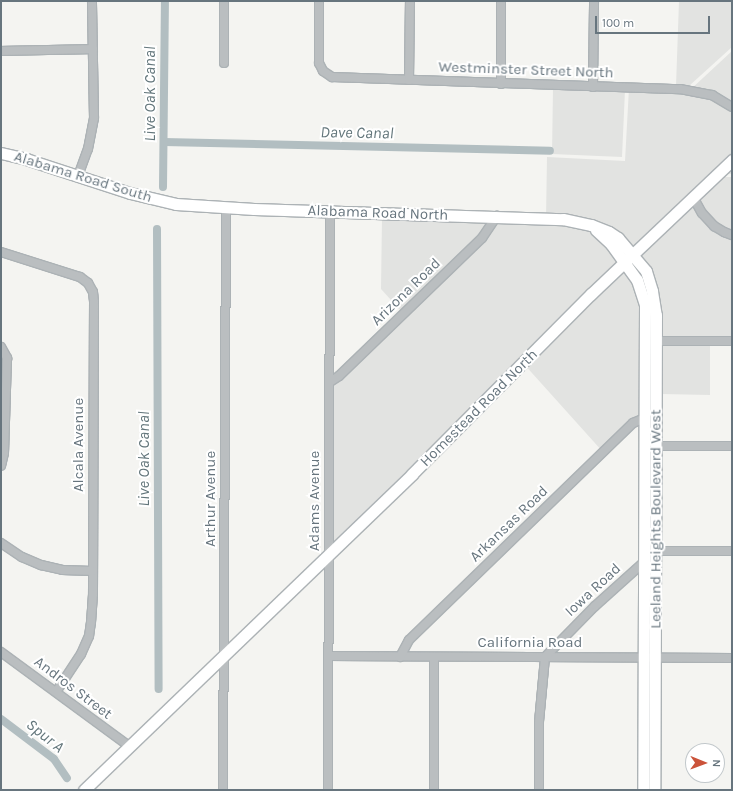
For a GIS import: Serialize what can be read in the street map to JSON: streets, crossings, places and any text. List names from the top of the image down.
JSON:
{
  "streets": {
    "main road": [
      "Alabama Road South",
      "Alabama Road North",
      "Homestead Road North",
      "Leeland Heights Boulevard West"
    ],
    "street": [
      "Westminster Street North",
      "Arizona Road",
      "Alcala Avenue",
      "Arthur Avenue",
      "Adams Avenue",
      "Arkansas Road",
      "Iowa Road",
      "California Road",
      "Andros Street"
    ]
  },
  "crossings": [
    ["Alabama Road South", "Alabama Road North"],
    ["Alabama Road North", "Arizona Road"],
    ["Alabama Road North", "Homestead Road North"],
    ["Alabama Road North", "Arthur Avenue"],
    ["Alabama Road North", "Adams Avenue"],
    ["Alabama Road North", "Leeland Heights Boulevard West"],
    ["Arizona Road", "Adams Avenue"],
    ["Homestead Road North", "Arthur Avenue"],
    ["Homestead Road North", "Adams Avenue"],
    ["Homestead Road North", "Leeland Heights Boulevard West"],
    ["Homestead Road North", "Andros Street"],
    ["Alcala Avenue", "Andros Street"],
    ["Adams Avenue", "California Road"],
    ["Leeland Heights Boulevard West", "Arkansas Road"],
    ["Leeland Heights Boulevard West", "Iowa Road"],
    ["Leeland Heights Boulevard West", "California Road"],
    ["Arkansas Road", "California Road"],
    ["Iowa Road", "California Road"]
  ],
  "water": ["Live Oak Canal", "Dave Canal", "Spur A"],
  "scale_bar": "100 m",
  "north": "right"
}
